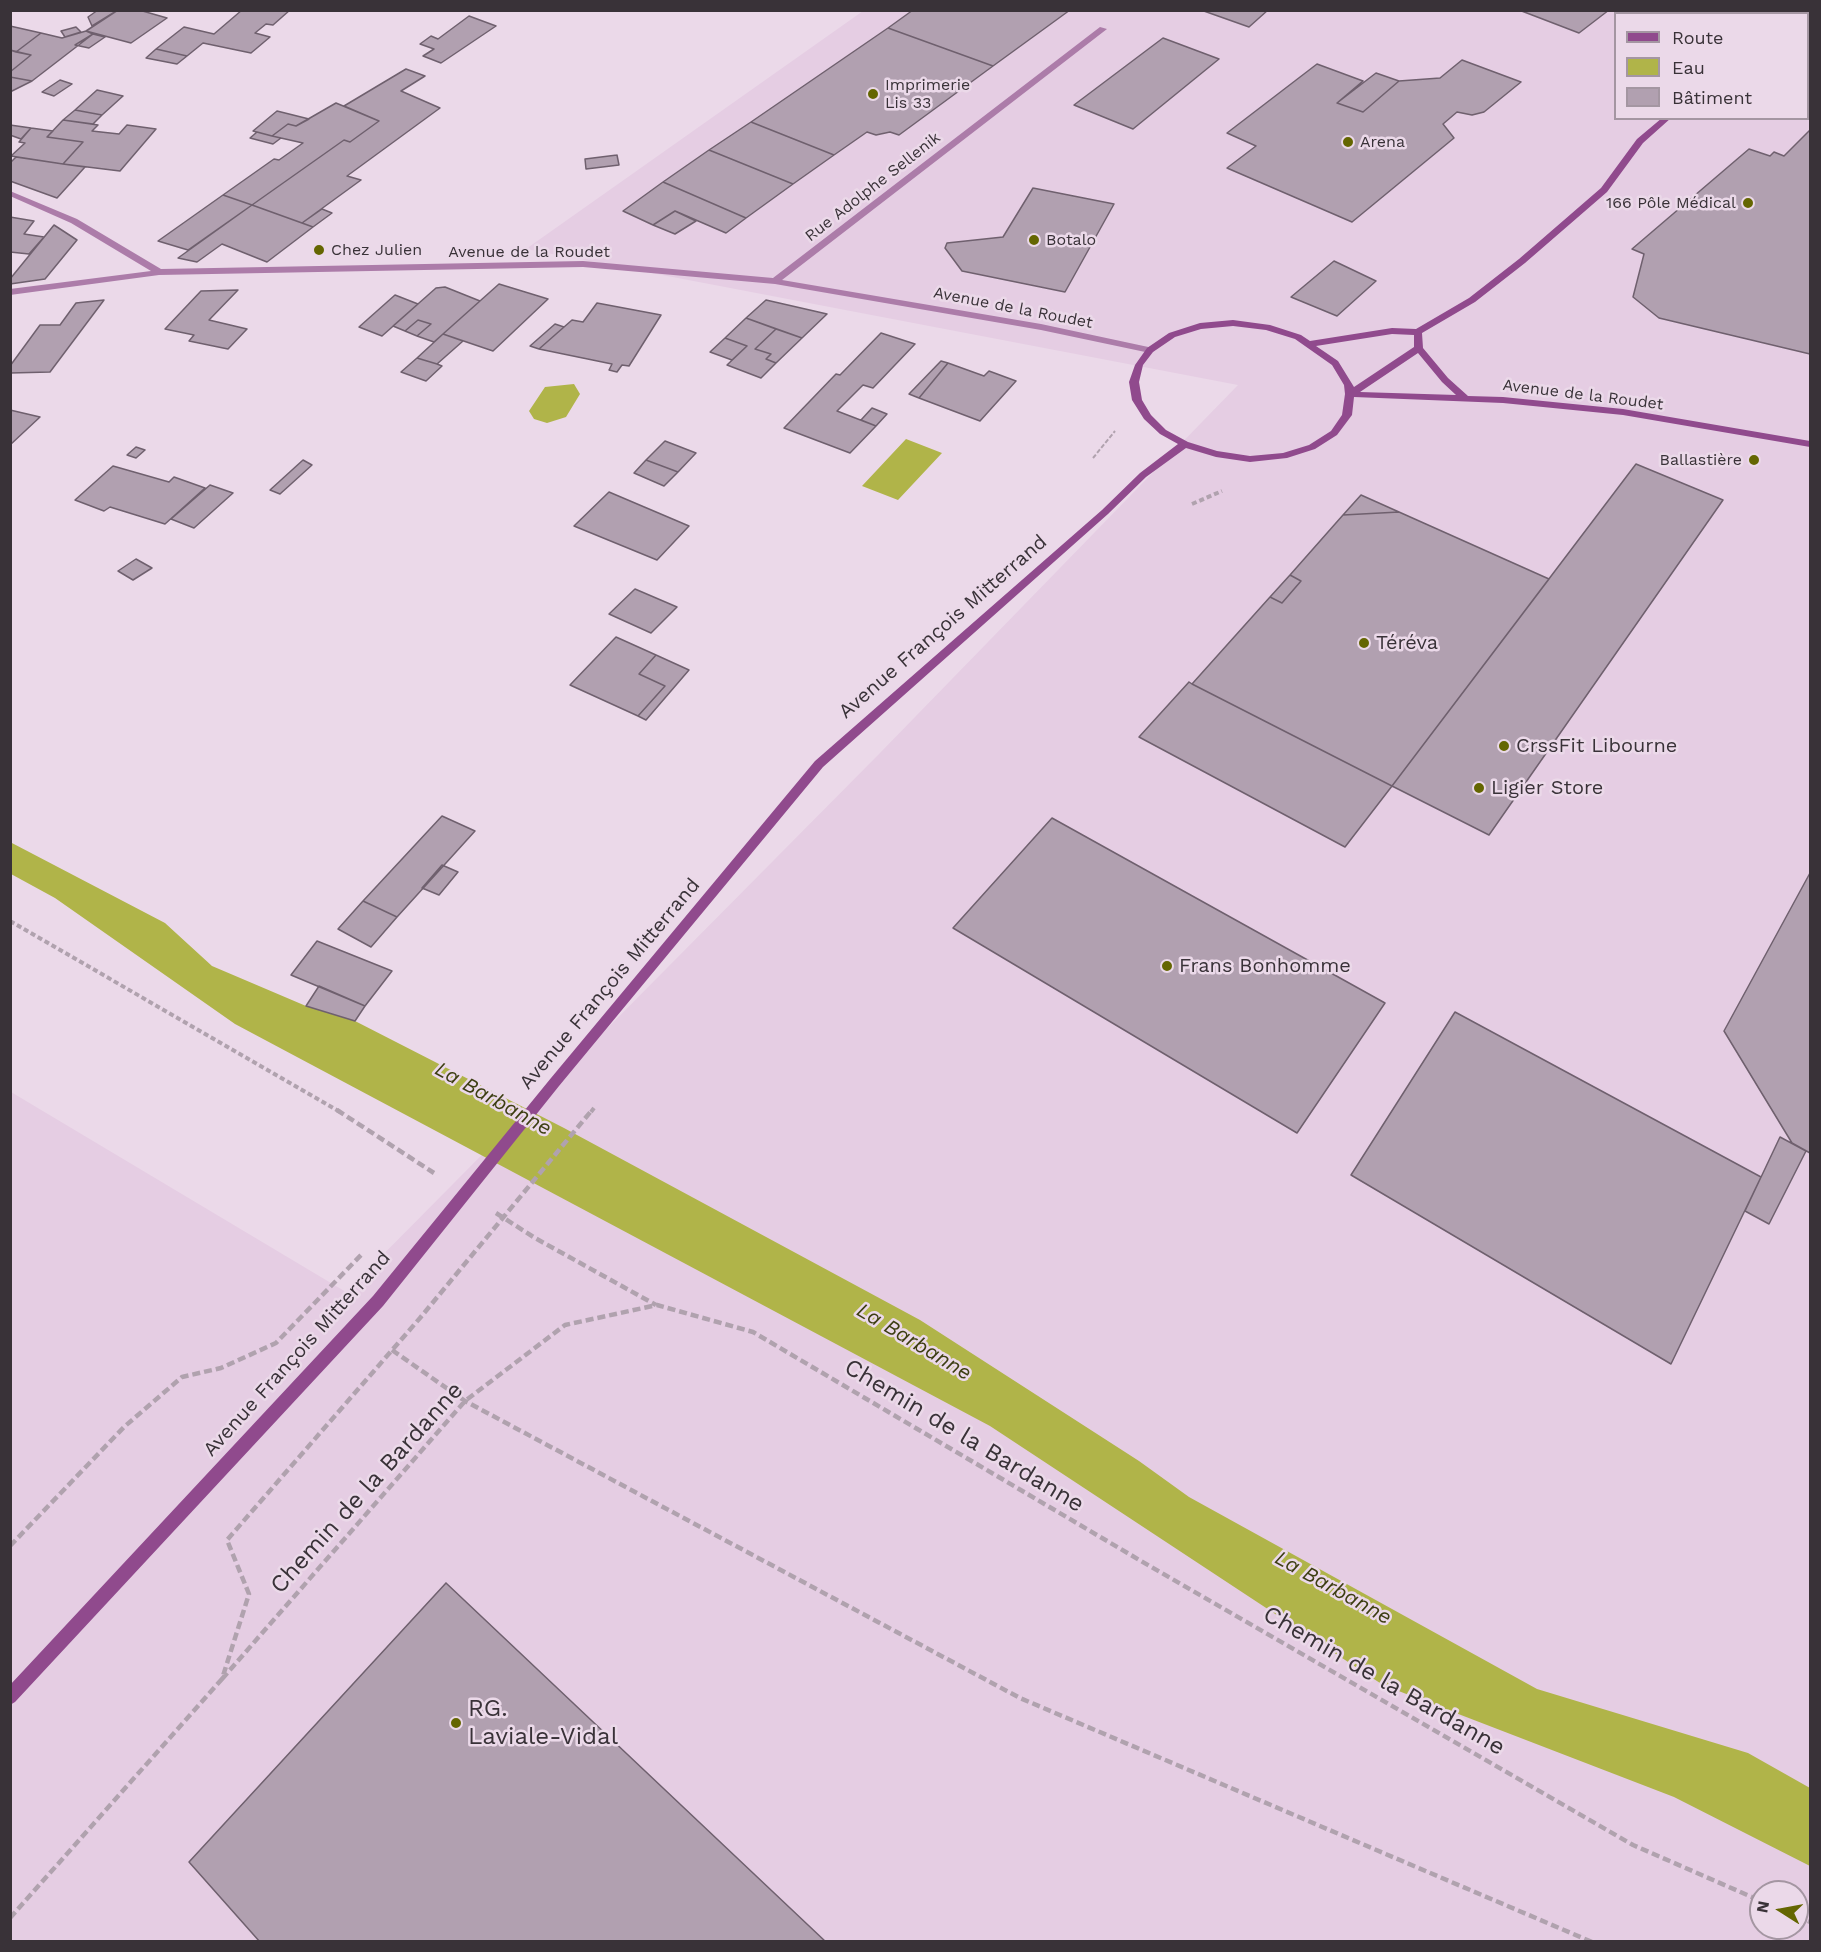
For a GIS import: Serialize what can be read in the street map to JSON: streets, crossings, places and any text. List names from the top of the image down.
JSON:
{
  "streets": {
    "main road": ["Avenue de la Roudet", "Avenue François Mitterrand"],
    "street": ["Rue Adolphe Sellenik"],
    "path": ["Chemin de la Bardanne"]
  },
  "crossings": [
    ["Rue Adolphe Sellenik", "Avenue de la Roudet"],
    ["Avenue de la Roudet", "Avenue François Mitterrand"]
  ],
  "water": ["La Barbanne"],
  "places": [
    "Imprimerie Lis 33",
    "Arena",
    "166 Pôle Médical",
    "Botalo",
    "Chez Julien",
    "Ballastière",
    "Téréva",
    "CrssFit Libourne",
    "Ligier Store",
    "Frans Bonhomme",
    "RG. Laviale-Vidal"
  ],
  "legend": ["Route", "Eau", "Bâtiment"],
  "north": "left"
}
